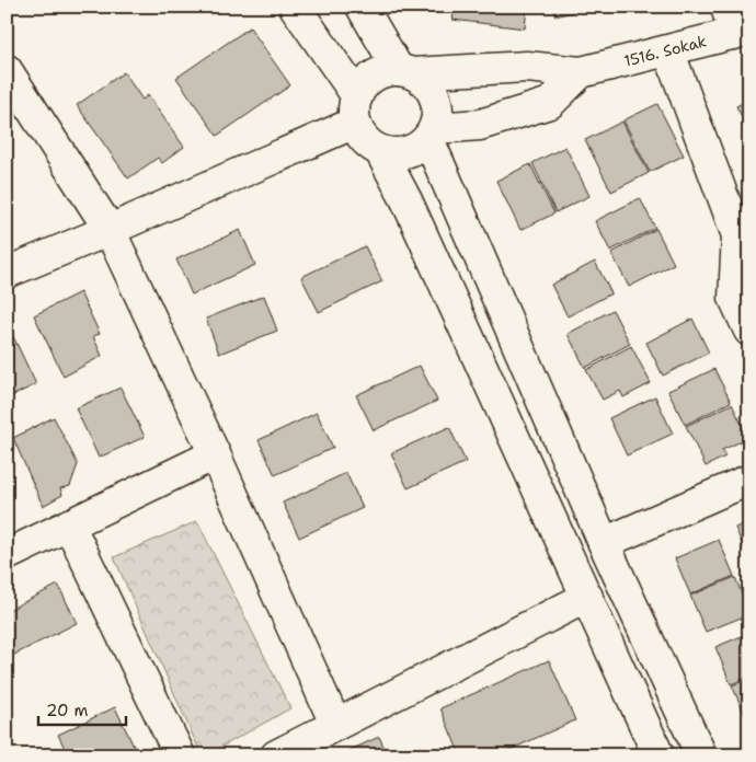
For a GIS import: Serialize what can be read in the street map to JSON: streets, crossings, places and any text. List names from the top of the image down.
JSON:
{
  "streets": {
    "street": ["1516. Sokak"]
  },
  "scale_bar": "20 m"
}
